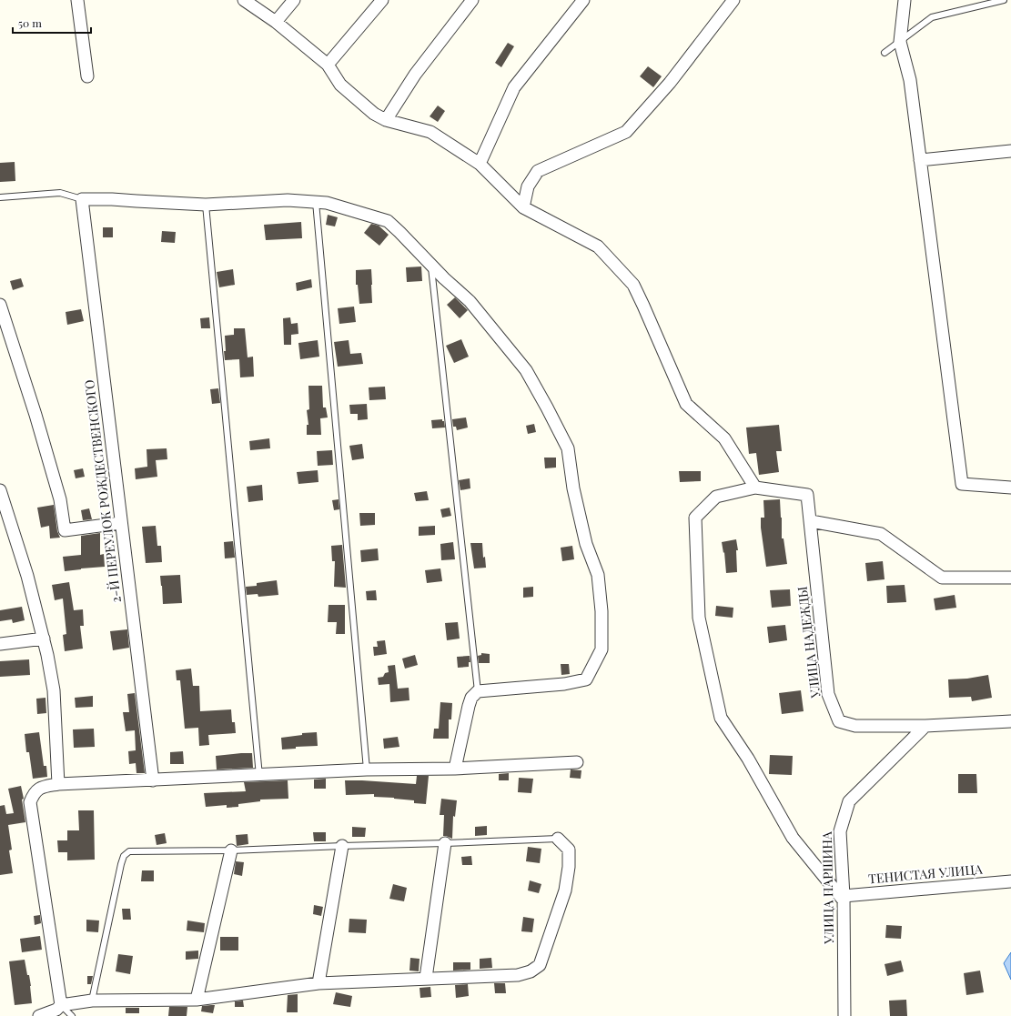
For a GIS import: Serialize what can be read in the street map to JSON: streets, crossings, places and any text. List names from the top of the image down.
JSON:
{
  "streets": {
    "street": [
      "2-Й ПЕРЕУЛОК РОЖДЕСТВЕНСКОГО",
      "УЛИЦА НАДЕЖДЫ",
      "ТЕНИСТАЯ УЛИЦА",
      "УЛИЦА ПАРШИНА"
    ]
  },
  "crossings": [
    ["УЛИЦА НАДЕЖДЫ", "УЛИЦА ПАРШИНА"],
    ["ТЕНИСТАЯ УЛИЦА", "УЛИЦА ПАРШИНА"]
  ],
  "scale_bar": "50 m"
}
